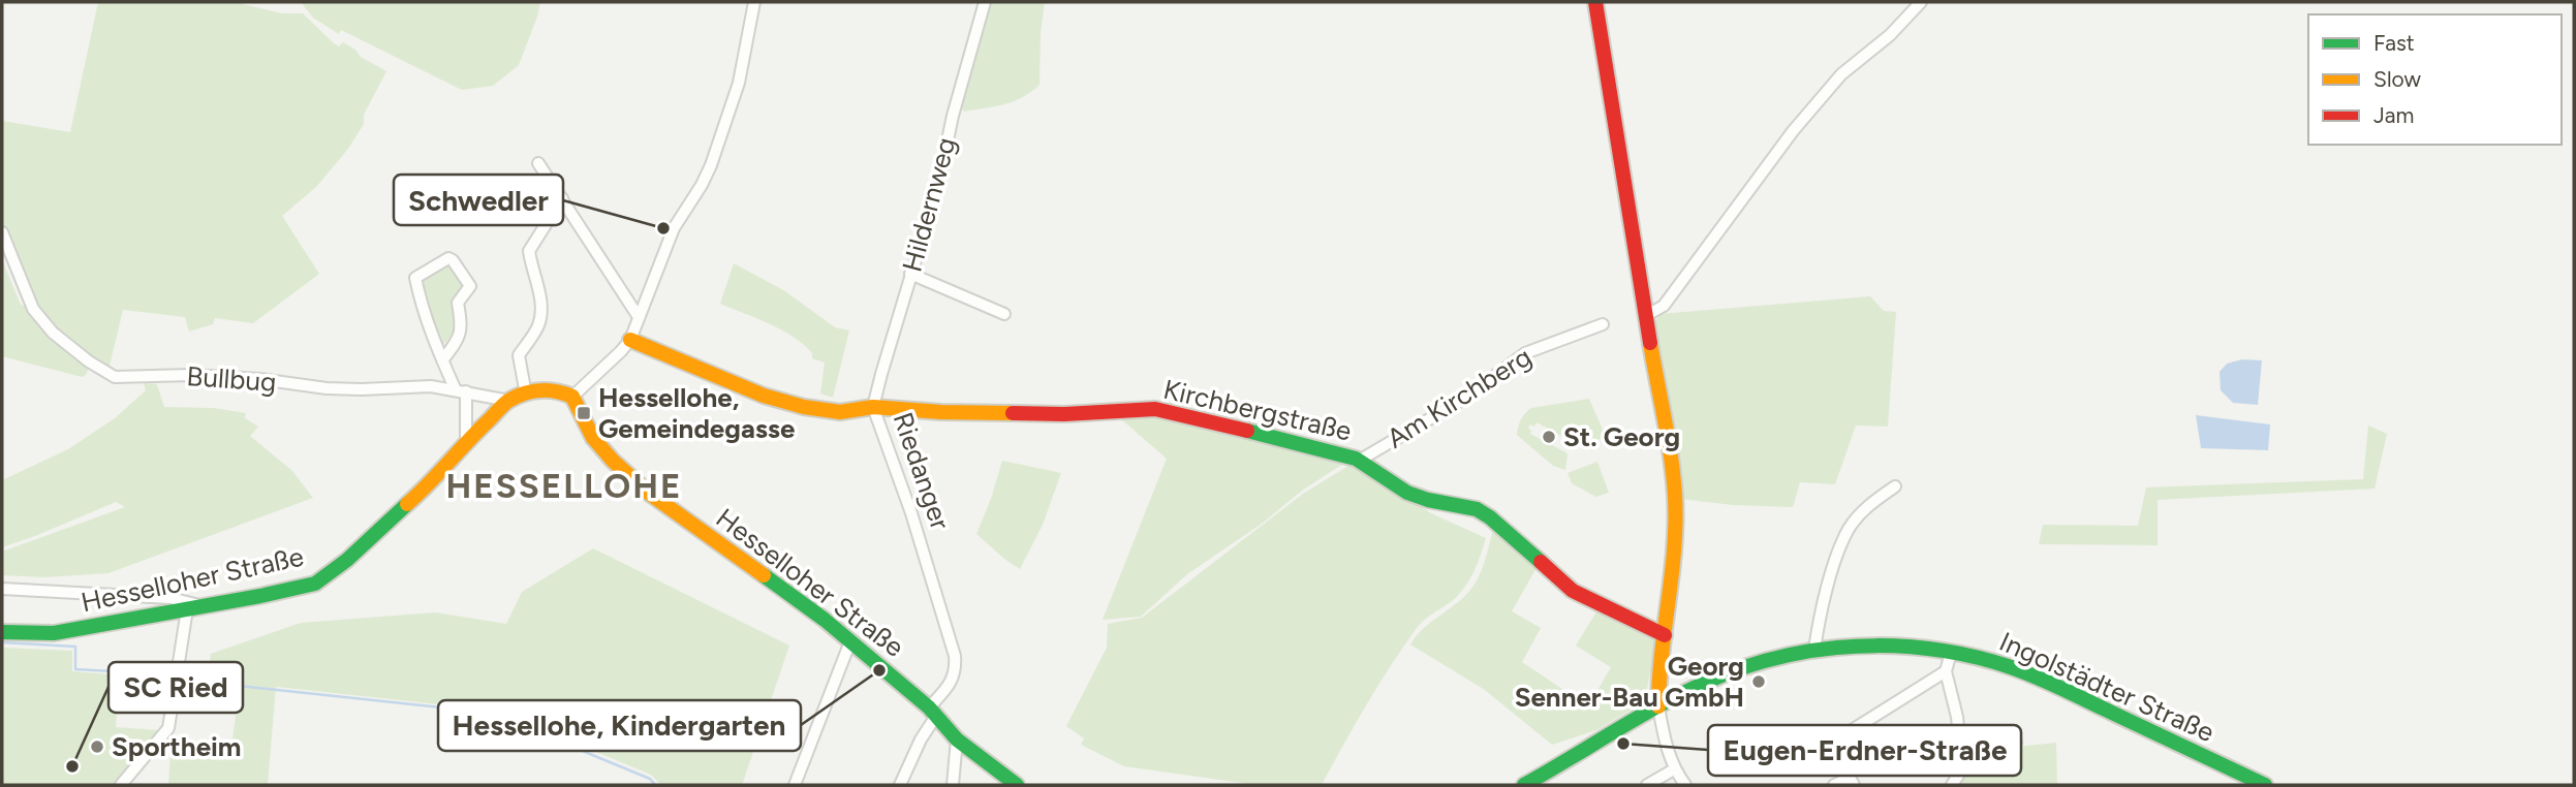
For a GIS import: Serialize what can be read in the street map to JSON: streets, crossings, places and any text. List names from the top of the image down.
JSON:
{
  "streets": {
    "street": [
      "Hildernweg",
      "Bullbug",
      "Am Kirchberg",
      "Kirchbergstraße",
      "Riedanger",
      "Hesselloher Straße",
      "Ingolstädter Straße"
    ]
  },
  "crossings": [
    ["Hildernweg", "Kirchbergstraße"],
    ["Hildernweg", "Riedanger"],
    ["Bullbug", "Hesselloher Straße"],
    ["Am Kirchberg", "Kirchbergstraße"],
    ["Kirchbergstraße", "Riedanger"],
    ["Riedanger", "Hesselloher Straße"]
  ],
  "districts": ["HESSELLOHE"],
  "places": {
    "other": [
      "Schwedler",
      "St. Georg",
      "Hessellohe, Kindergarten",
      "Georg Senner-Bau GmbH",
      "Eugen-Erdner-Straße",
      "Sportheim",
      "SC Ried"
    ],
    "transit": ["Hessellohe, Gemeindegasse"]
  },
  "legend": ["Fast", "Slow", "Jam"]
}
